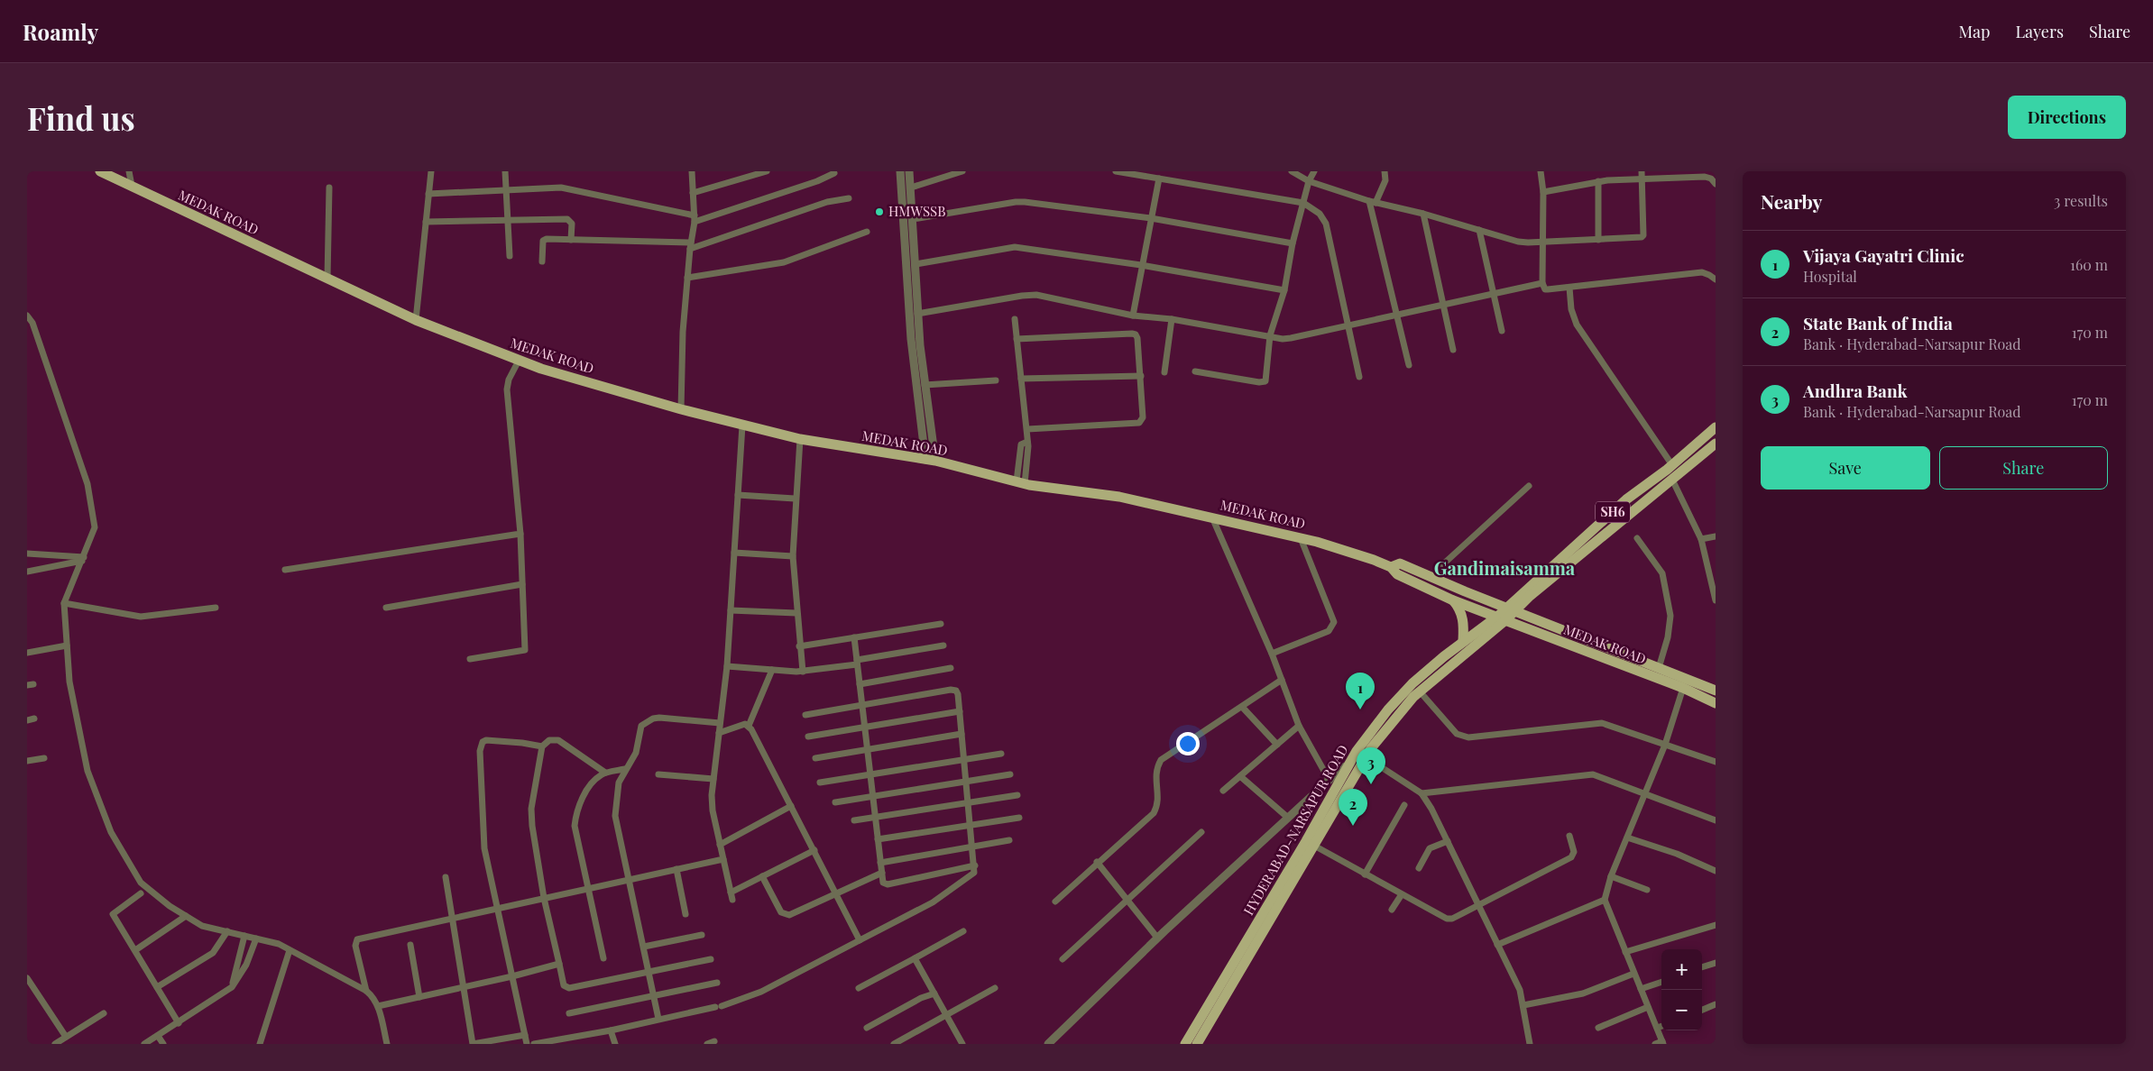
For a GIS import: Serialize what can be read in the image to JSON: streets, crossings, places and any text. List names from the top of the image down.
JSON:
{
  "streets": {
    "main road": ["MEDAK ROAD", "SH6", "HYDERABAD-NARSAPUR ROAD"]
  },
  "crossings": [
    ["MEDAK ROAD", "HYDERABAD-NARSAPUR ROAD"]
  ],
  "districts": ["Gandimaisamma"],
  "places": ["HMWSSB"],
  "page": {
    "header": "Roamly",
    "nav": ["Map", "Layers", "Share"],
    "buttons": [
      "Directions",
      ["Save", "Share"]
    ],
    "title": "Find us",
    "heading": ["Nearby", "3 results"],
    "list": [
      {
        "mark": "1",
        "name": "Vijaya Gayatri Clinic",
        "note": "Hospital",
        "value": "160 m"
      },
      {
        "mark": "2",
        "name": "State Bank of India",
        "note": "Bank · Hyderabad-Narsapur Road",
        "value": "170 m"
      },
      {
        "mark": "3",
        "name": "Andhra Bank",
        "note": "Bank · Hyderabad-Narsapur Road",
        "value": "170 m"
      }
    ],
    "pins": ["1", "3", "2"],
    "map_buttons": ["+", "−"]
  }
}
